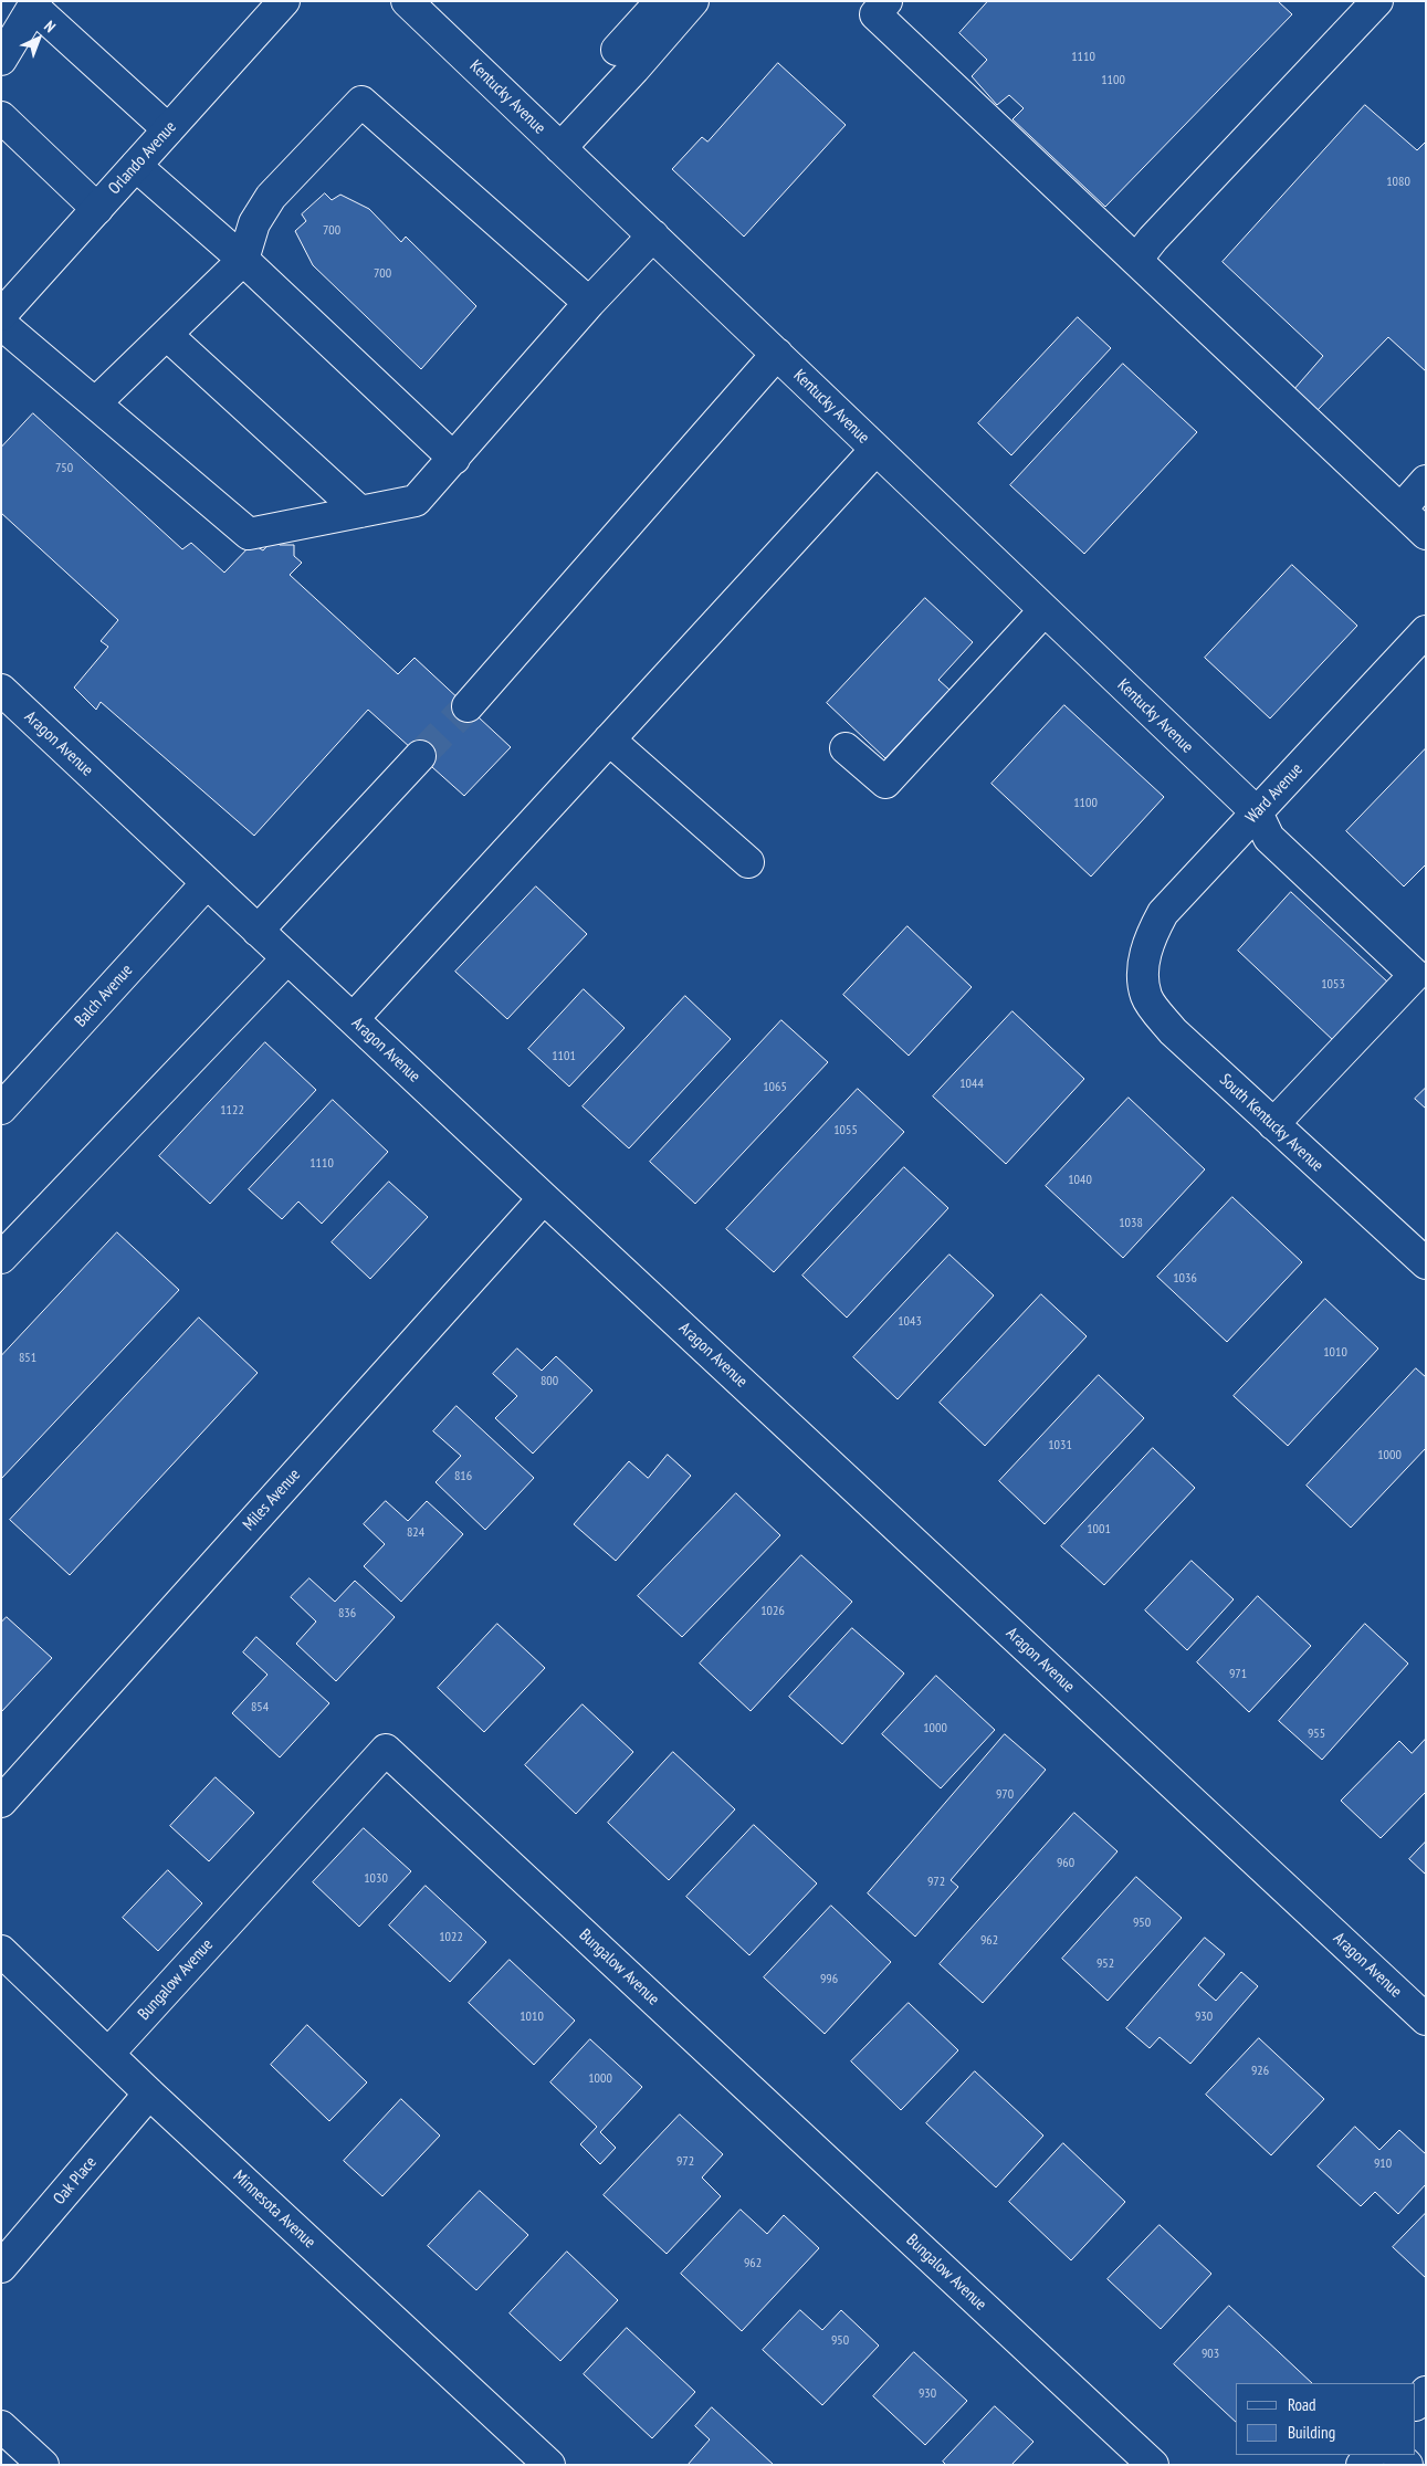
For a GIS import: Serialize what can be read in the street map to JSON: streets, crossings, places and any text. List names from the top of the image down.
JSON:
{
  "streets": {
    "street": [
      "Kentucky Avenue",
      "Orlando Avenue",
      "Aragon Avenue",
      "Ward Avenue",
      "Balch Avenue",
      "South Kentucky Avenue",
      "Miles Avenue",
      "Bungalow Avenue",
      "Oak Place",
      "Minnesota Avenue"
    ]
  },
  "crossings": [
    ["Kentucky Avenue", "Ward Avenue"],
    ["Aragon Avenue", "Balch Avenue"],
    ["Aragon Avenue", "Miles Avenue"],
    ["Ward Avenue", "South Kentucky Avenue"],
    ["Bungalow Avenue", "Minnesota Avenue"],
    ["Oak Place", "Minnesota Avenue"]
  ],
  "house_numbers": [
    "1110",
    "1100",
    "1080",
    "700",
    "700",
    "750",
    "1100",
    "1053",
    "1101",
    "1044",
    "1065",
    "1122",
    "1055",
    "1110",
    "1040",
    "1038",
    "1036",
    "1043",
    "1010",
    "851",
    "800",
    "1031",
    "1000",
    "816",
    "1001",
    "824",
    "1026",
    "836",
    "971",
    "854",
    "1000",
    "955",
    "970",
    "960",
    "1030",
    "972",
    "950",
    "1022",
    "962",
    "952",
    "996",
    "1010",
    "930",
    "926",
    "1000",
    "972",
    "910",
    "962",
    "950",
    "903",
    "930"
  ],
  "legend": ["Road", "Building"],
  "north": "top right"
}
